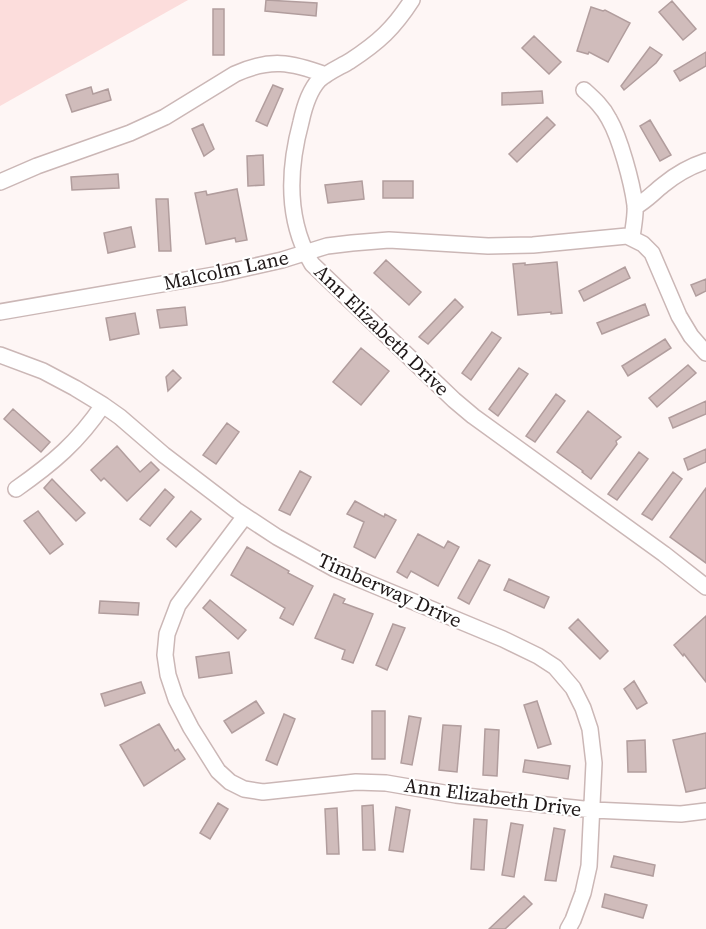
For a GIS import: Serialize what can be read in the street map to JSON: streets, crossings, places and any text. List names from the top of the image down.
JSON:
{
  "streets": {
    "street": ["Malcolm Lane", "Ann Elizabeth Drive", "Timberway Drive"]
  },
  "crossings": [
    ["Malcolm Lane", "Ann Elizabeth Drive"],
    ["Ann Elizabeth Drive", "Timberway Drive"]
  ]
}
